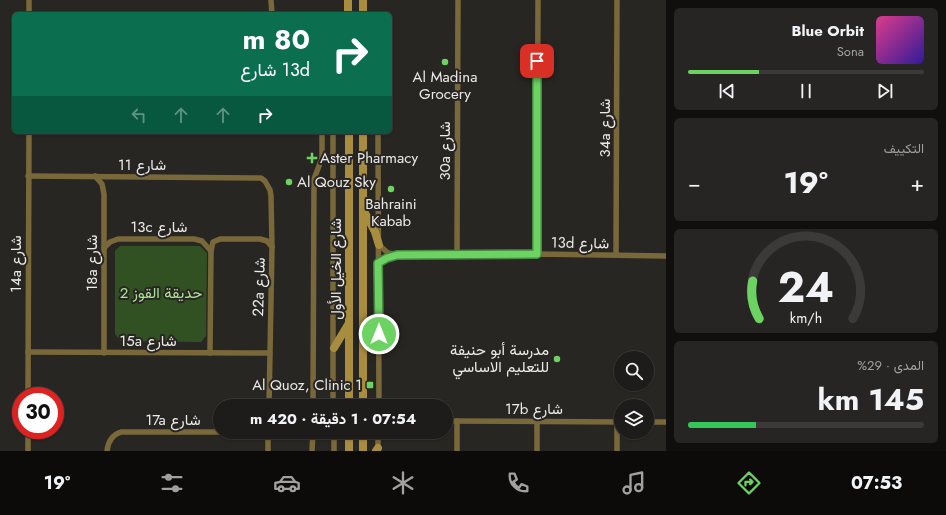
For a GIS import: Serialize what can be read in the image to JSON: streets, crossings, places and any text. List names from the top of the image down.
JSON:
{
  "streets": {
    "main road": ["شارع الخيل الأول"],
    "street": [
      "34a شارع",
      "30a شارع",
      "شارع 11",
      "13c شارع",
      "13d شارع",
      "18a شارع",
      "14a شارع",
      "22a شارع",
      "15a شارع",
      "17b شارع",
      "17a شارع"
    ]
  },
  "crossings": [
    ["34a شارع", "13d شارع"],
    ["30a شارع", "13d شارع"],
    ["شارع 11", "18a شارع"],
    ["شارع 11", "14a شارع"],
    ["شارع 11", "22a شارع"],
    ["13c شارع", "18a شارع"],
    ["18a شارع", "15a شارع"],
    ["14a شارع", "15a شارع"],
    ["22a شارع", "15a شارع"]
  ],
  "parks": ["حديقة القوز 2"],
  "places": {
    "other": [
      "Al Madina Grocery",
      "Al Qouz Sky",
      "Bahraini Kabab",
      "مدرسة أبو حنيفة للتعليم الاساسي"
    ],
    "health": ["Aster Pharmacy"],
    "transit": ["Al Quoz, Clinic 1"]
  },
  "page": {
    "turn": ["80 m", "13d شارع"],
    "song": ["Blue Orbit", "Sona"],
    "tile": [
      "التكييف",
      ["المدى · 29%", "145 km"]
    ],
    "heat": ["−", "19°", "+"],
    "limit": "30",
    "trip": "07:54 · 1 دقيقة · 420 m",
    "tabs": ["07:53", "19°"],
    "gauge": ["24", "km/h"]
  }
}
